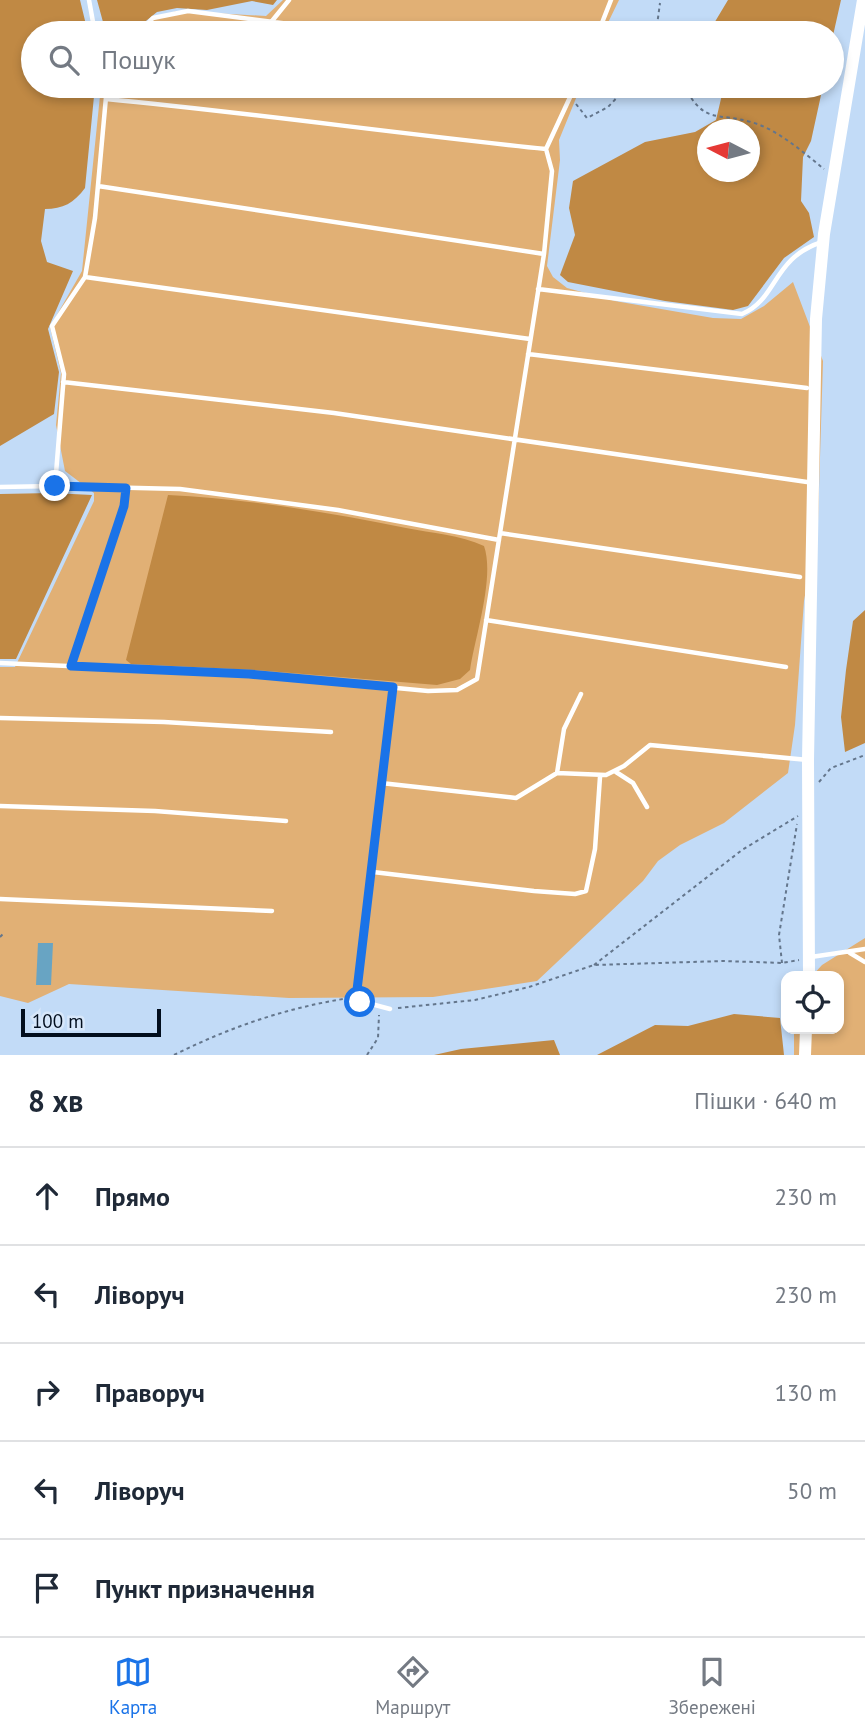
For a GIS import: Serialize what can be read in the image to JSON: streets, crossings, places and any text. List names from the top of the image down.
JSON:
{
  "scale_bar": "100 m",
  "north": "left",
  "page": {
    "search": "Пошук",
    "scale": "100 m",
    "heading": ["8 хв", "Пішки · 640 m"],
    "list": [
      ["Прямо", "230 m"],
      ["Ліворуч", "230 m"],
      ["Праворуч", "130 m"],
      ["Ліворуч", "50 m"],
      "Пункт призначення"
    ],
    "nav": ["Карта", "Маршрут", "Збережені"]
  }
}
